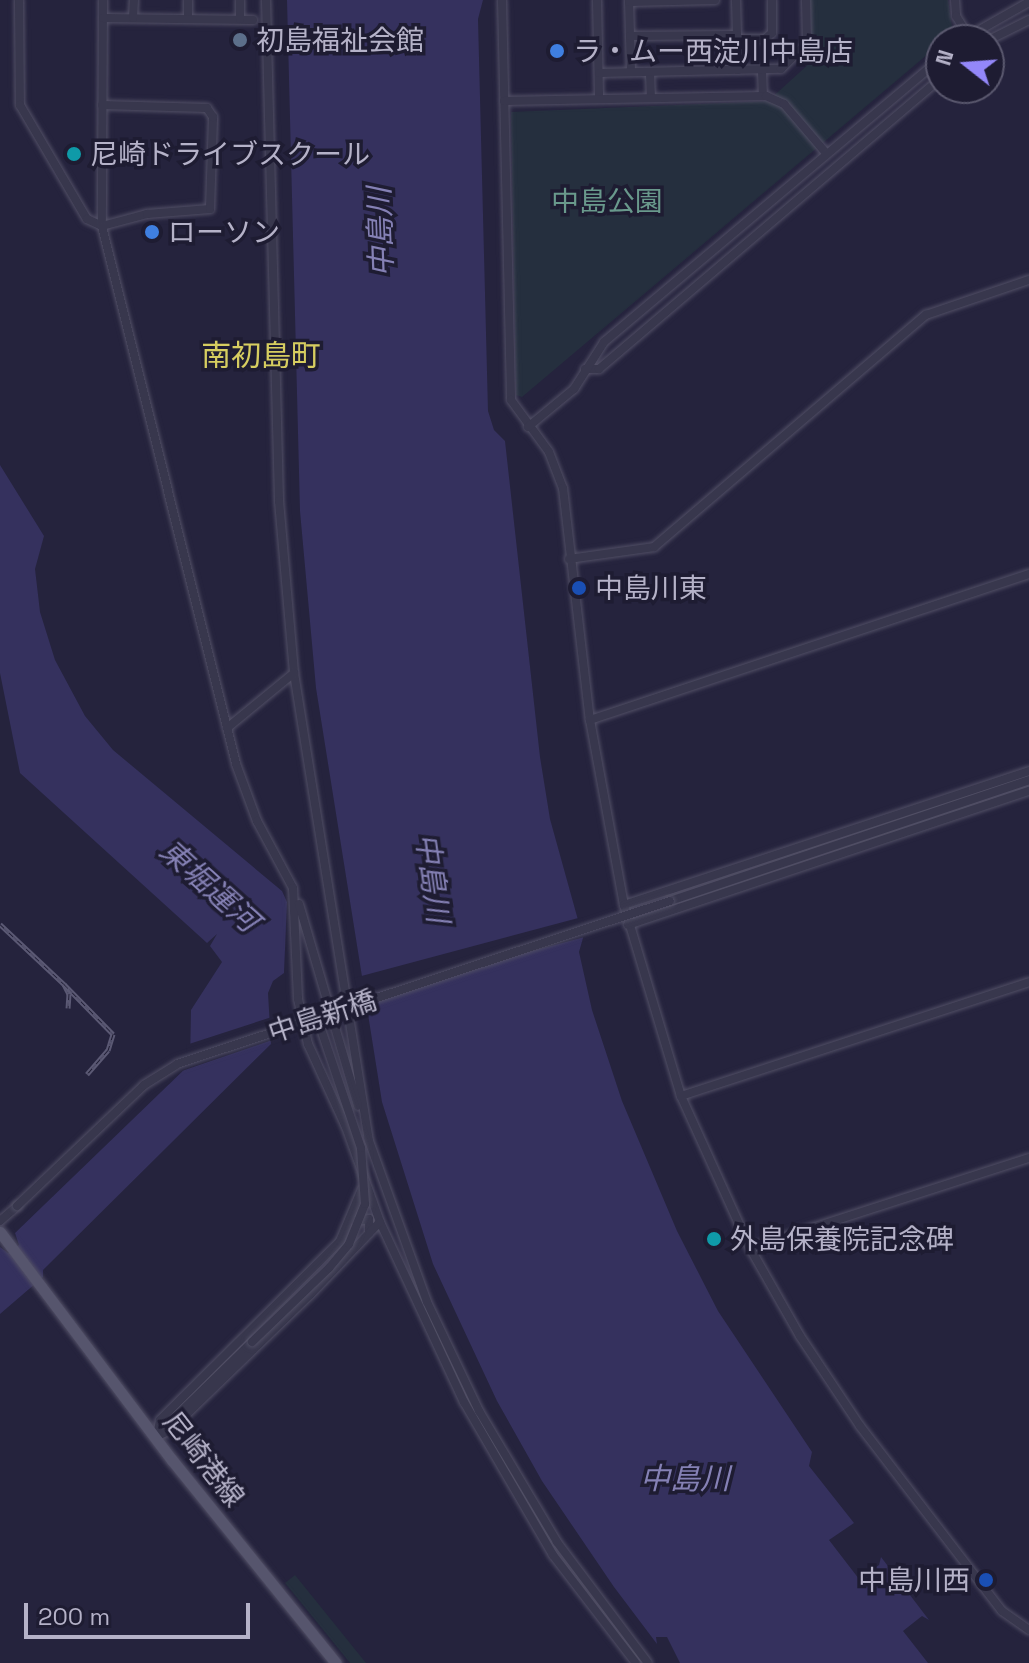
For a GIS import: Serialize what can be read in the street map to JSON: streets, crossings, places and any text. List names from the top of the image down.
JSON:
{
  "streets": {
    "main road": ["尼崎港線"],
    "street": ["中島新橋"]
  },
  "districts": ["南初島町"],
  "water": ["中島川", "東堀運河"],
  "parks": ["中島公園"],
  "places": [
    "初島福祉会館",
    "ラ・ムー西淀川中島店",
    "尼崎ドライブスクール",
    "ローソン",
    "中島川東",
    "外島保養院記念碑",
    "中島川西"
  ],
  "scale_bar": "200 m",
  "north": "left"
}
